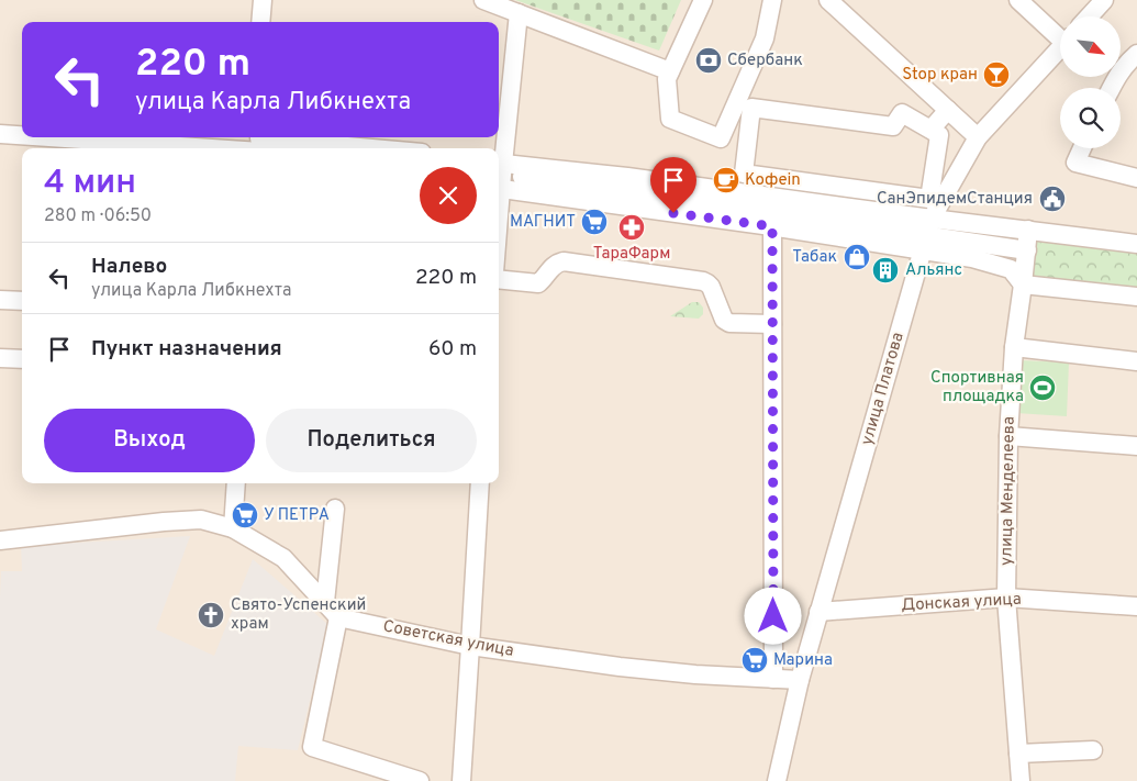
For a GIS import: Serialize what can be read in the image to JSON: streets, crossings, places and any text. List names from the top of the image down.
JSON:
{
  "streets": {
    "street": [
      "улица Платова",
      "улица Менделеева",
      "Донская улица",
      "Советская улица"
    ]
  },
  "crossings": [
    ["улица Платова", "Донская улица"],
    ["улица Платова", "Советская улица"],
    ["улица Менделеева", "Донская улица"]
  ],
  "places": {
    "bank": ["Сбербанк"],
    "bar": ["Stop кран"],
    "cafe": ["Кофеin"],
    "public building": ["СанЭпидемСтанция"],
    "supermarket": ["МАГНИТ", "У ПЕТРА", "Марина"],
    "pharmacy": ["ТараФарм"],
    "shop": ["Табак"],
    "building": ["Альянс"],
    "sports": ["Спортивная площадка"],
    "church": ["Свято-Успенский храм"]
  },
  "north": "bottom right",
  "page": {
    "turn": ["220 m", "улица Карла Либкнехта"],
    "heading": ["4 мин", "280 m · 06:50"],
    "list": [
      {
        "name": "Налево",
        "note": "улица Карла Либкнехта",
        "value": "220 m"
      },
      {
        "name": "Пункт назначения",
        "value": "60 m"
      }
    ],
    "buttons": ["Выход", "Поделиться"]
  }
}
